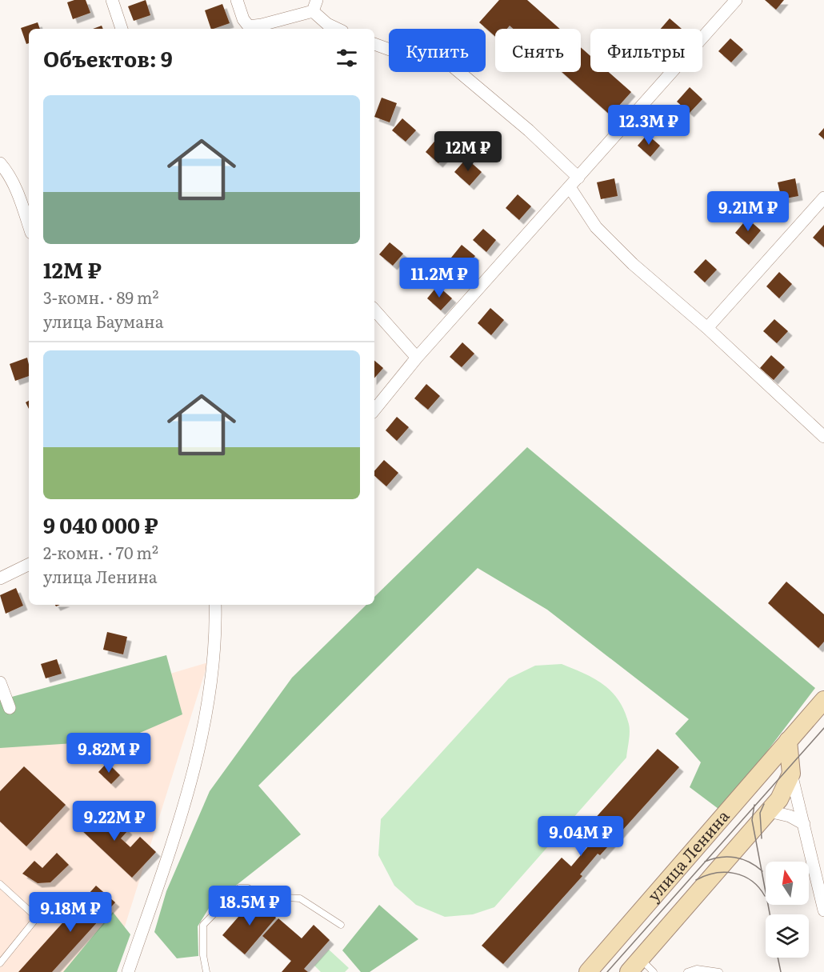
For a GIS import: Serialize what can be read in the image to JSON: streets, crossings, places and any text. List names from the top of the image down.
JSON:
{
  "streets": {
    "main road": ["улица Ленина"]
  },
  "north": "top",
  "page": {
    "chip": ["Купить", "Снять", "Фильтры"],
    "heading": "Объектов: 9",
    "list": [
      {
        "name": "12M ₽",
        "note": "3-комн. · 89 m² · улица Баумана"
      },
      {
        "name": "9 040 000 ₽",
        "note": "2-комн. · 70 m² · улица Ленина"
      }
    ],
    "price": [
      "12.3M ₽",
      "12M ₽",
      "9.21M ₽",
      "11.2M ₽",
      "9.82M ₽",
      "9.22M ₽",
      "9.04M ₽",
      "18.5M ₽",
      "9.18M ₽"
    ]
  }
}
